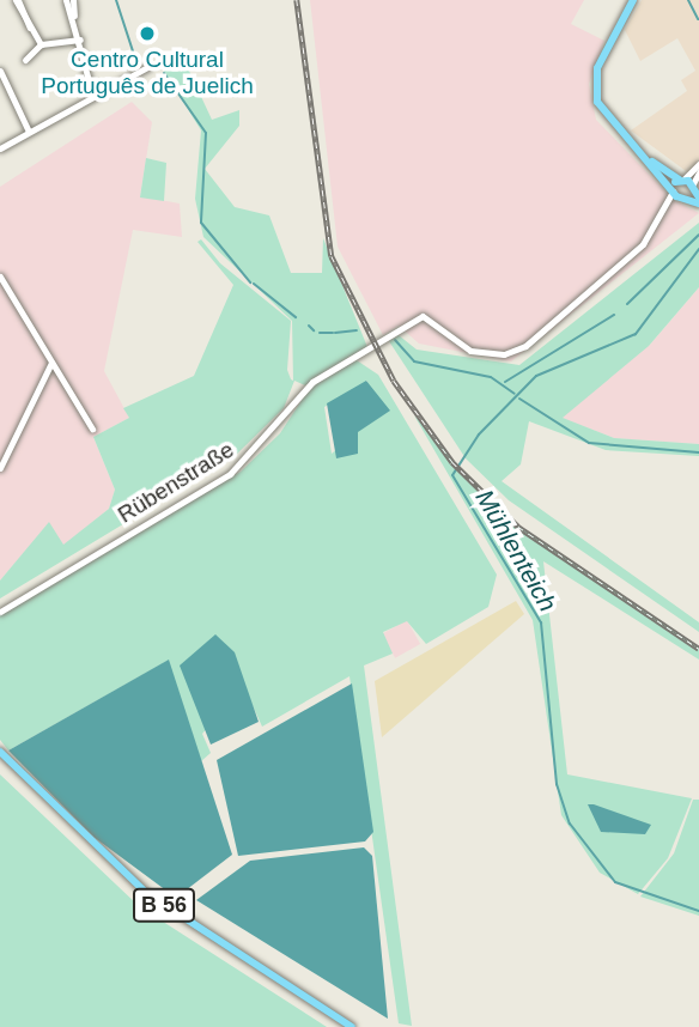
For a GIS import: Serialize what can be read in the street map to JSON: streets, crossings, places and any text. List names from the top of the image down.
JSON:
{
  "streets": {
    "main road": ["B 56"],
    "street": ["Rübenstraße"]
  },
  "water": ["Mühlenteich"],
  "places": ["Centro Cultural Português de Juelich"]
}
